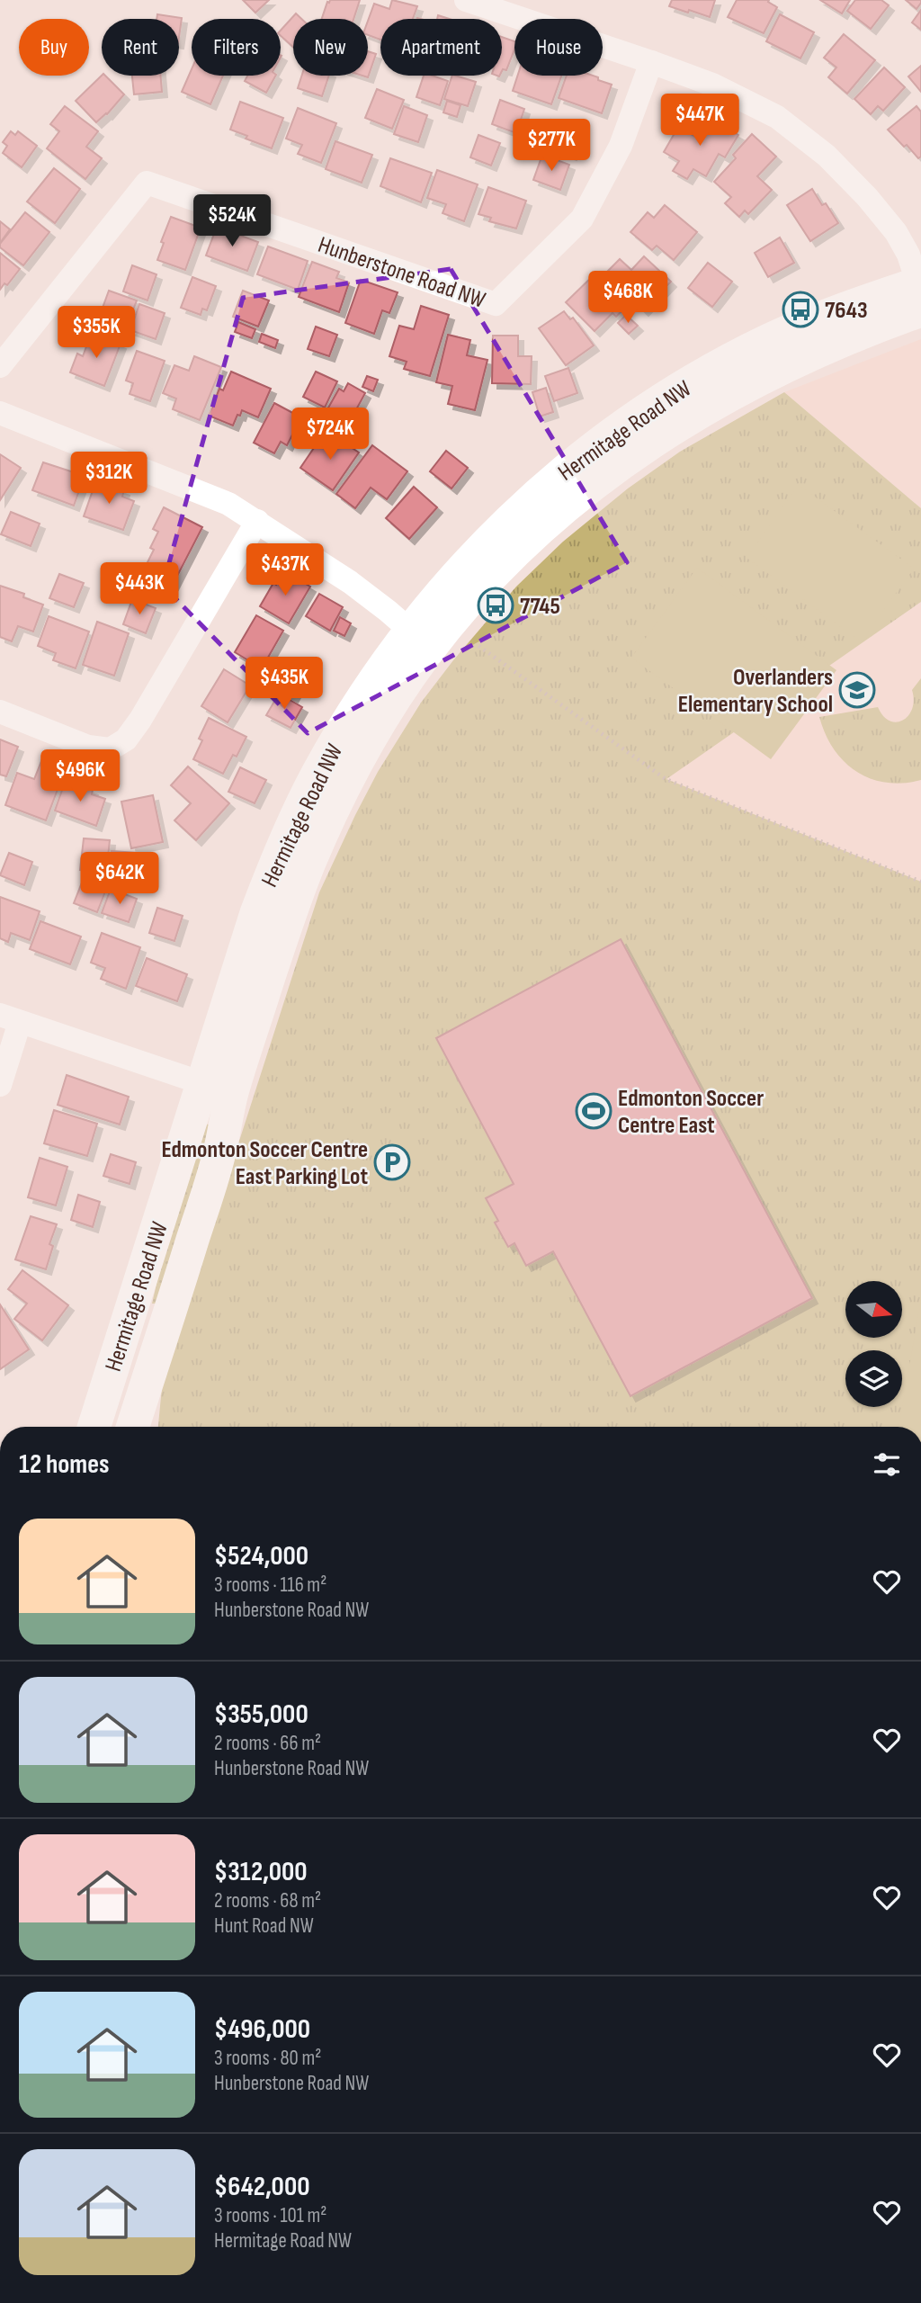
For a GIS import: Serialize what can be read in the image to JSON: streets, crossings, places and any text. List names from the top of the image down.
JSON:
{
  "streets": {
    "street": ["Hunberstone Road NW", "Hermitage Road NW"]
  },
  "places": {
    "bus stop": ["7643", "7745"],
    "school or university": ["Overlanders Elementary School"],
    "sports": ["Edmonton Soccer Centre East"],
    "parking": ["Edmonton Soccer Centre East Parking Lot"]
  },
  "north": "right",
  "page": {
    "chip": [
      "Buy",
      "Rent",
      "Filters",
      "New",
      "Apartment",
      "House"
    ],
    "price": [
      "$447K",
      "$277K",
      "$524K",
      "$468K",
      "$355K",
      "$724K",
      "$312K",
      "$437K",
      "$443K",
      "$435K",
      "$496K",
      "$642K"
    ],
    "heading": "12 homes",
    "list": [
      {
        "name": "$524,000",
        "note": "3 rooms · 116 m² · Hunberstone Road NW"
      },
      {
        "name": "$355,000",
        "note": "2 rooms · 66 m² · Hunberstone Road NW"
      },
      {
        "name": "$312,000",
        "note": "2 rooms · 68 m² · Hunt Road NW"
      },
      {
        "name": "$496,000",
        "note": "3 rooms · 80 m² · Hunberstone Road NW"
      },
      {
        "name": "$642,000",
        "note": "3 rooms · 101 m² · Hermitage Road NW"
      }
    ]
  }
}
